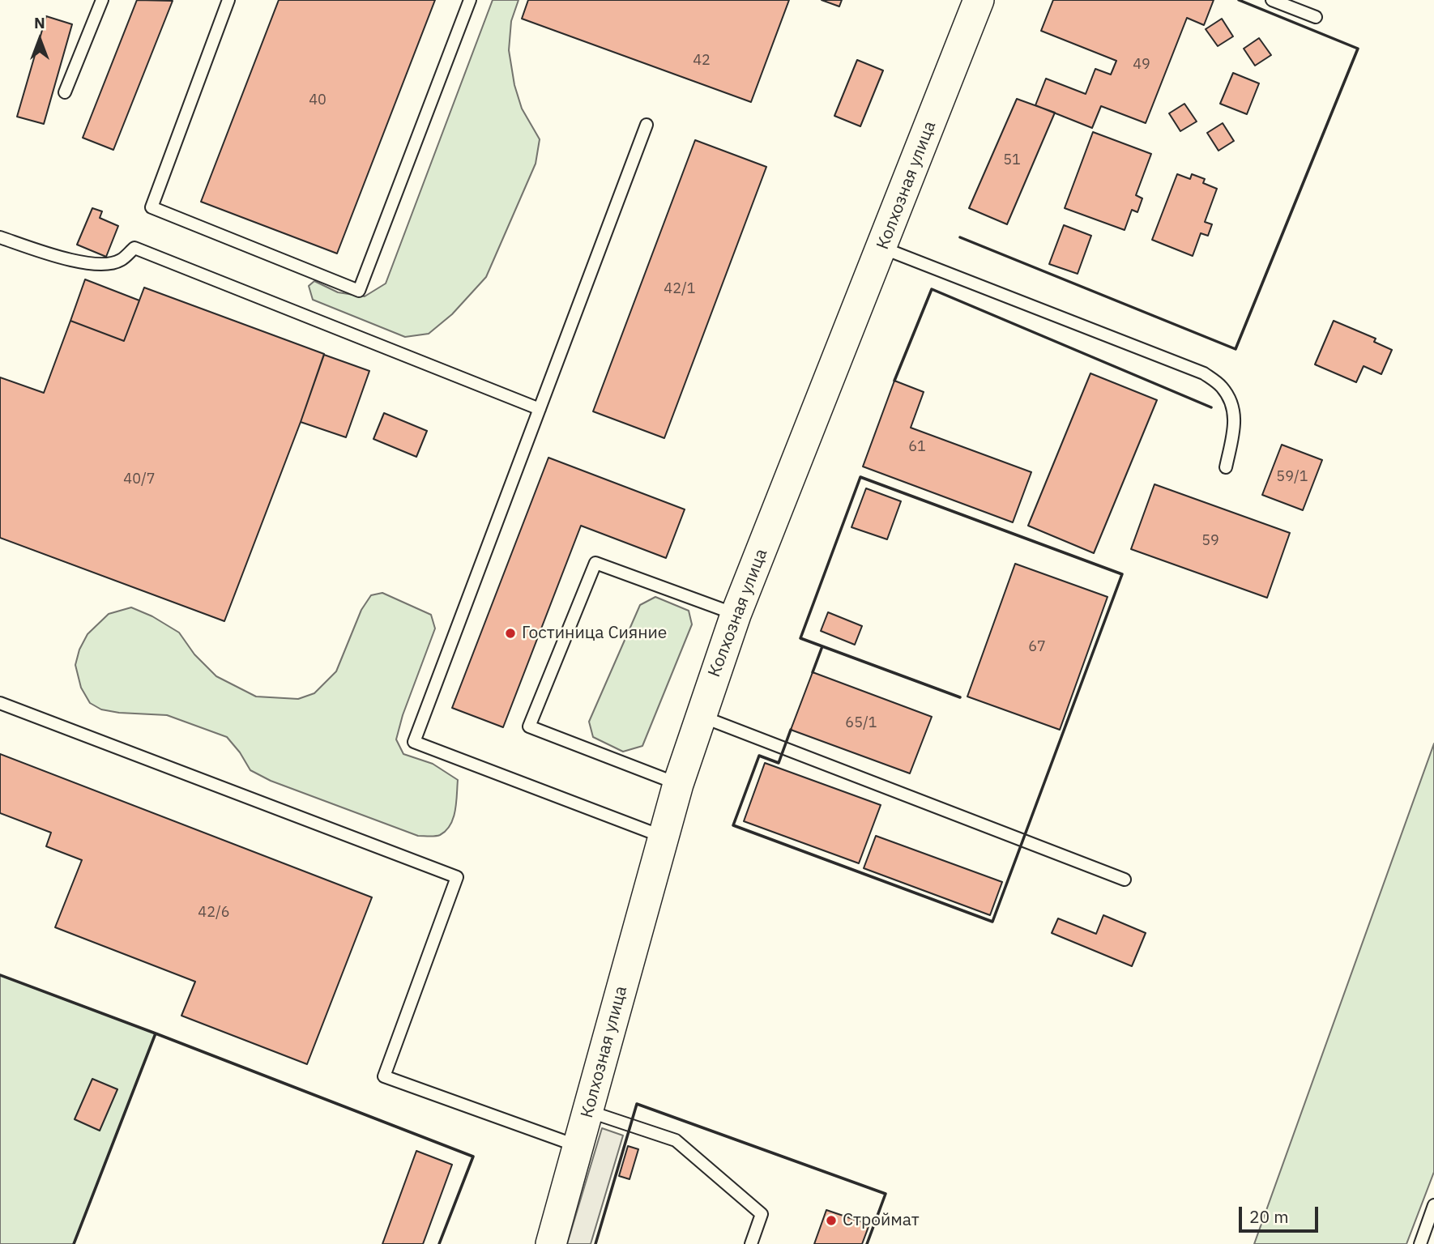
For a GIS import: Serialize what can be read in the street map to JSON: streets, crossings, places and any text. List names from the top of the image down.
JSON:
{
  "streets": {
    "street": ["Колхозная улица"]
  },
  "places": ["Гостиница Сияние", "Строймат"],
  "house_numbers": [
    "42",
    "49",
    "40",
    "51",
    "42/1",
    "61",
    "59/1",
    "40/7",
    "59",
    "67",
    "65/1",
    "42/6"
  ],
  "scale_bar": "20 m",
  "north": "top"
}
